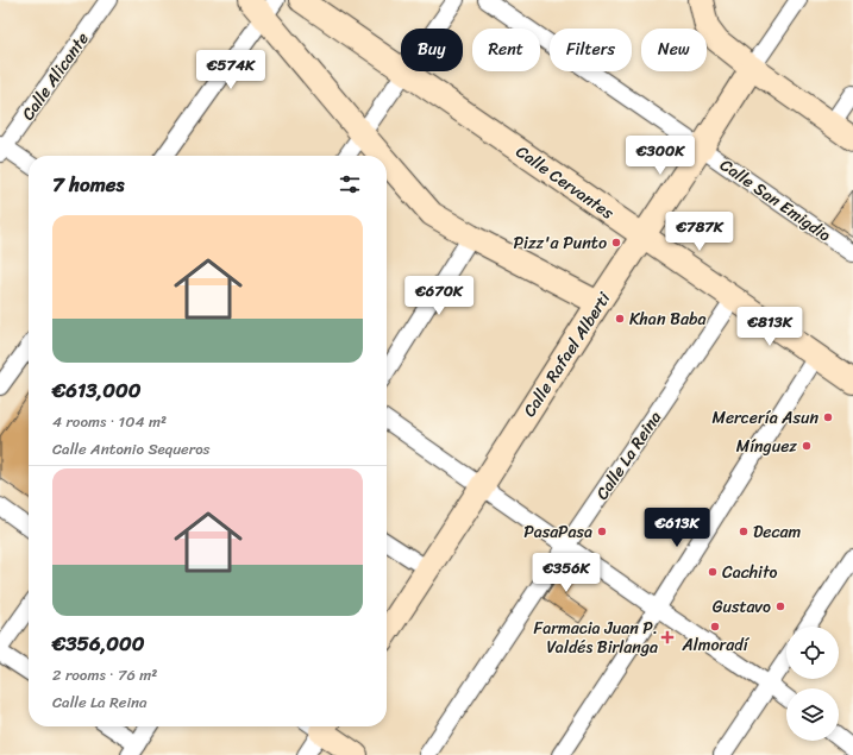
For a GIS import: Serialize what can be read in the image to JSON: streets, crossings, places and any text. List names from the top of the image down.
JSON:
{
  "streets": {
    "street": [
      "Calle Alicante",
      "Calle Cervantes",
      "Calle San Emigdio",
      "Calle Rafael Alberti",
      "Calle La Reina"
    ]
  },
  "crossings": [
    ["Calle Cervantes", "Calle Rafael Alberti"],
    ["Calle Cervantes", "Calle La Reina"],
    ["Calle San Emigdio", "Calle Rafael Alberti"]
  ],
  "places": {
    "other": [
      "Pizz'a Punto",
      "Khan Baba",
      "Mercería Asun",
      "Mínguez",
      "PasaPasa",
      "Decam",
      "Cachito",
      "Gustavo",
      "Almoradí"
    ],
    "health": ["Farmacia Juan P. Valdés Birlanga"]
  },
  "page": {
    "chip": [
      "Buy",
      "Rent",
      "Filters",
      "New"
    ],
    "price": [
      "€574K",
      "€300K",
      "€787K",
      "€670K",
      "€813K",
      "€613K",
      "€356K"
    ],
    "heading": "7 homes",
    "list": [
      {
        "name": "€613,000",
        "note": "4 rooms · 104 m² · Calle Antonio Sequeros"
      },
      {
        "name": "€356,000",
        "note": "2 rooms · 76 m² · Calle La Reina"
      }
    ]
  }
}
